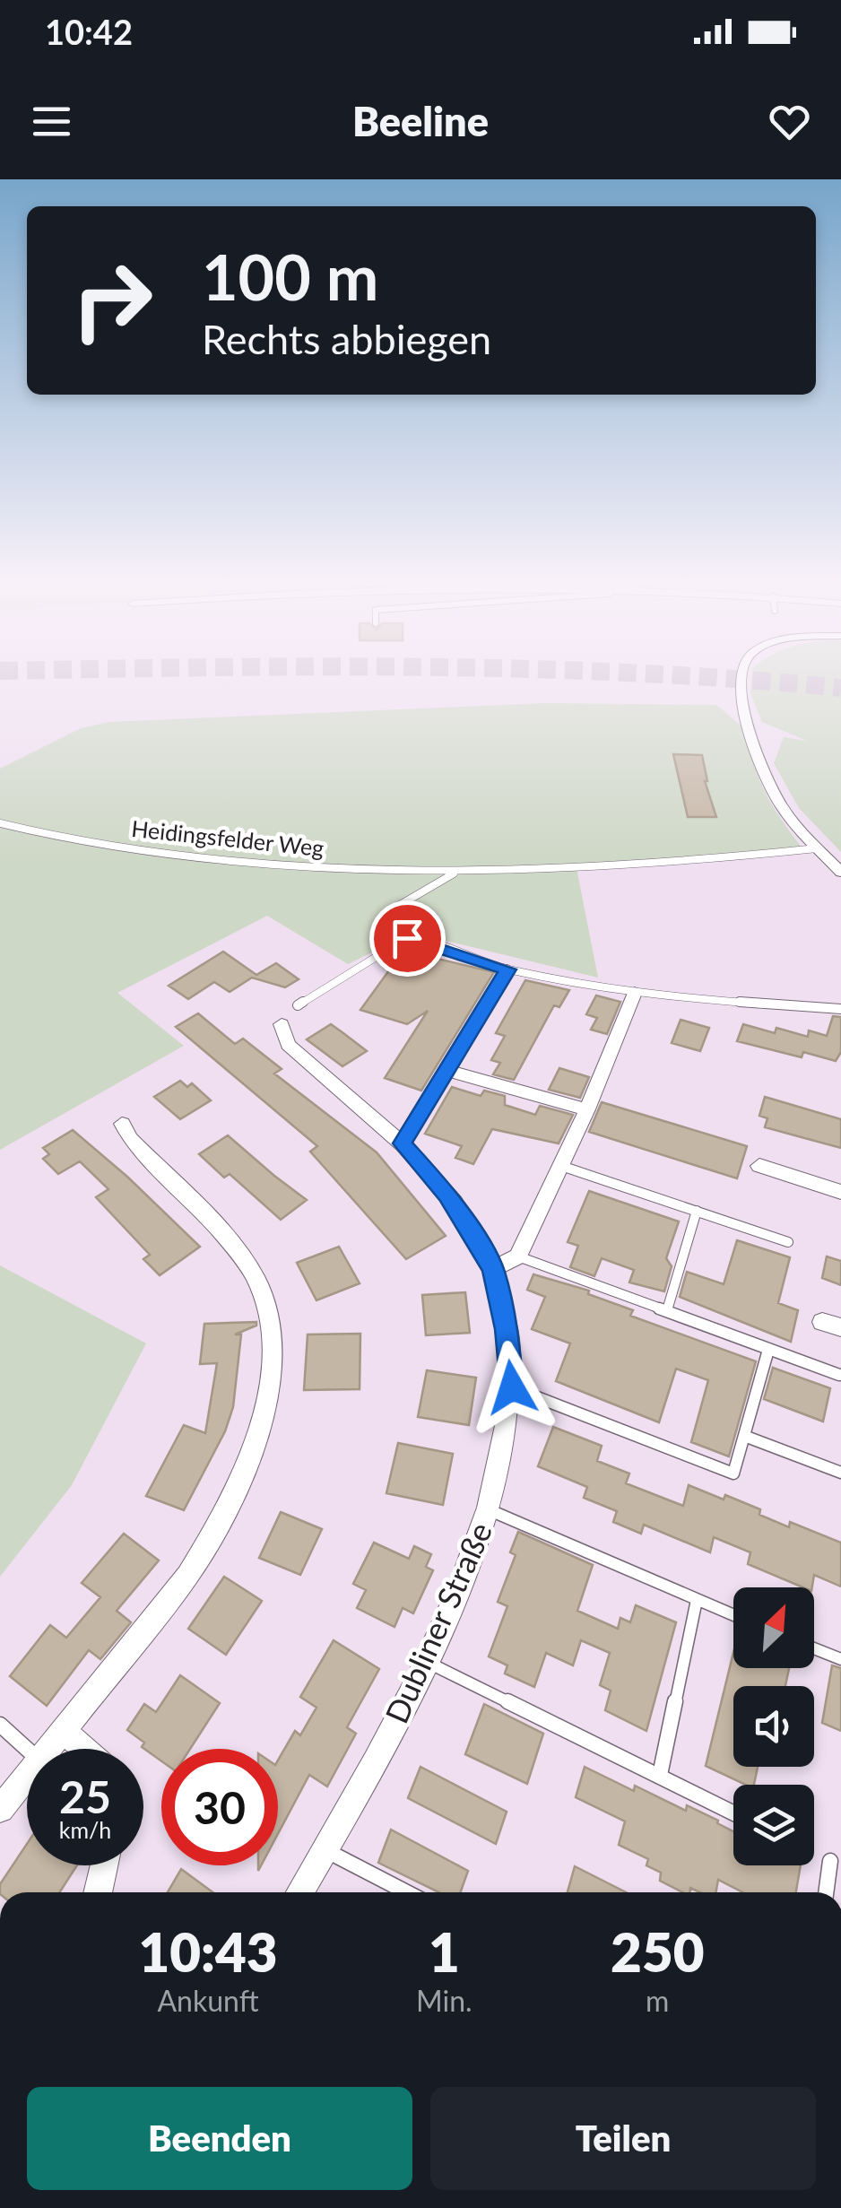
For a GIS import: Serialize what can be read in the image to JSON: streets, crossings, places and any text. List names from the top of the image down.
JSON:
{
  "streets": {
    "street": ["Dubliner Straße"],
    "lane": ["Heidingsfelder Weg"]
  },
  "north": "top right",
  "page": {
    "status": "10:42",
    "header": "Beeline",
    "turn": ["100 m", "Rechts abbiegen"],
    "speed": "25 km/h",
    "limit": "30",
    "eta": [
      "10:43",
      "Ankunft",
      "1",
      "Min.",
      "250",
      "m"
    ],
    "buttons": ["Beenden", "Teilen"]
  }
}
